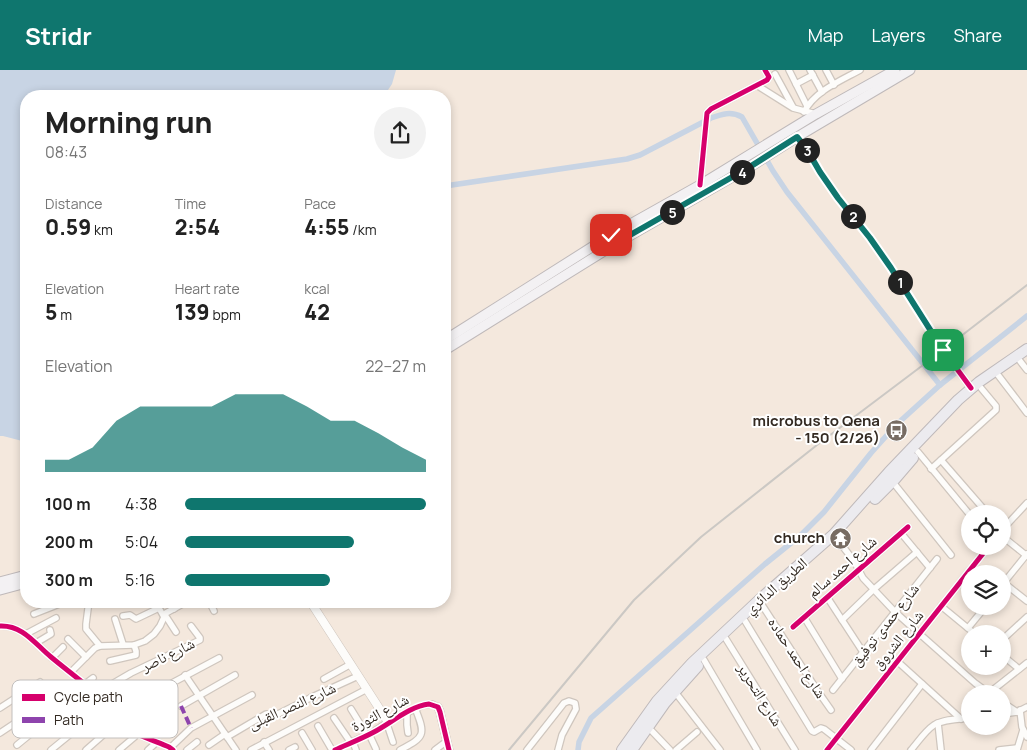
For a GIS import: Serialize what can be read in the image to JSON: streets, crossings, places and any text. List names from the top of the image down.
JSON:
{
  "streets": {
    "highway": ["الطريق الدائري"],
    "street": [
      "شارع احمد سالم",
      "شارع حمدى توفيق",
      "شارع الشروق",
      "شارع ناصر",
      "شارع احمد حماده",
      "شارع التحرير",
      "شارع النصر القبلى",
      "شارع الثورة"
    ]
  },
  "crossings": [
    ["الطريق الدائري", "شارع احمد حماده"],
    ["الطريق الدائري", "شارع التحرير"]
  ],
  "places": {
    "bus stop": ["microbus to Qena - 150 (2/26)"],
    "temple": ["church"]
  },
  "legend": ["Cycle path", "Path"],
  "page": {
    "header": "Stridr",
    "nav": ["Map", "Layers", "Share"],
    "heading": ["Morning run", "08:43"],
    "pins": [
      "3",
      "4",
      "5",
      "2",
      "1"
    ],
    "stats": [
      ["Distance", "0.59 km"],
      ["Time", "2:54"],
      ["Pace", "4:55 /km"],
      ["Elevation", "5 m"],
      ["Heart rate", "139 bpm"],
      ["kcal", "42"]
    ],
    "chart": ["Elevation", "22–27 m"],
    "list": [
      {
        "name": "100 m",
        "note": "4:38"
      },
      {
        "name": "200 m",
        "note": "5:04"
      },
      {
        "name": "300 m",
        "note": "5:16"
      }
    ],
    "map_buttons": ["+", "−"]
  }
}
